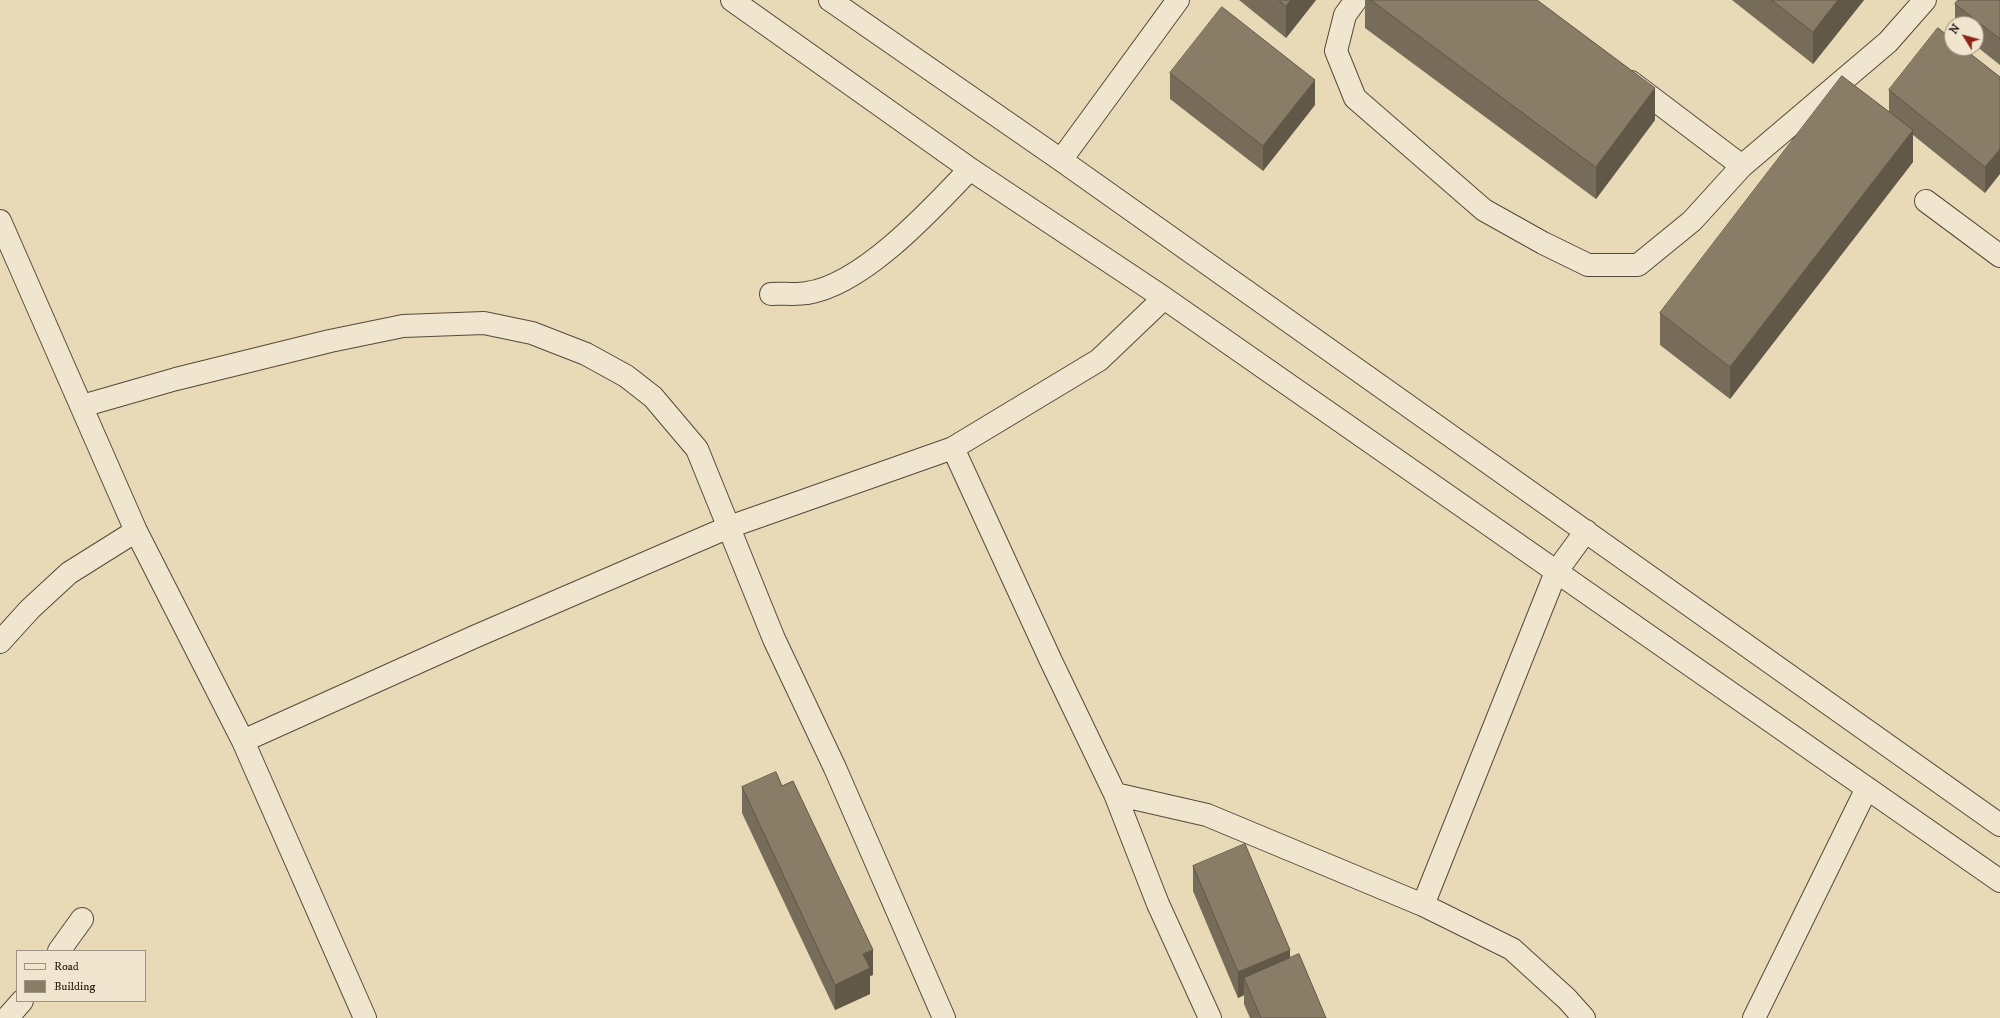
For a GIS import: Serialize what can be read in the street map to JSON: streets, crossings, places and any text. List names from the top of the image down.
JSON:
{
  "legend": ["Road", "Building"],
  "north": "top left"
}
